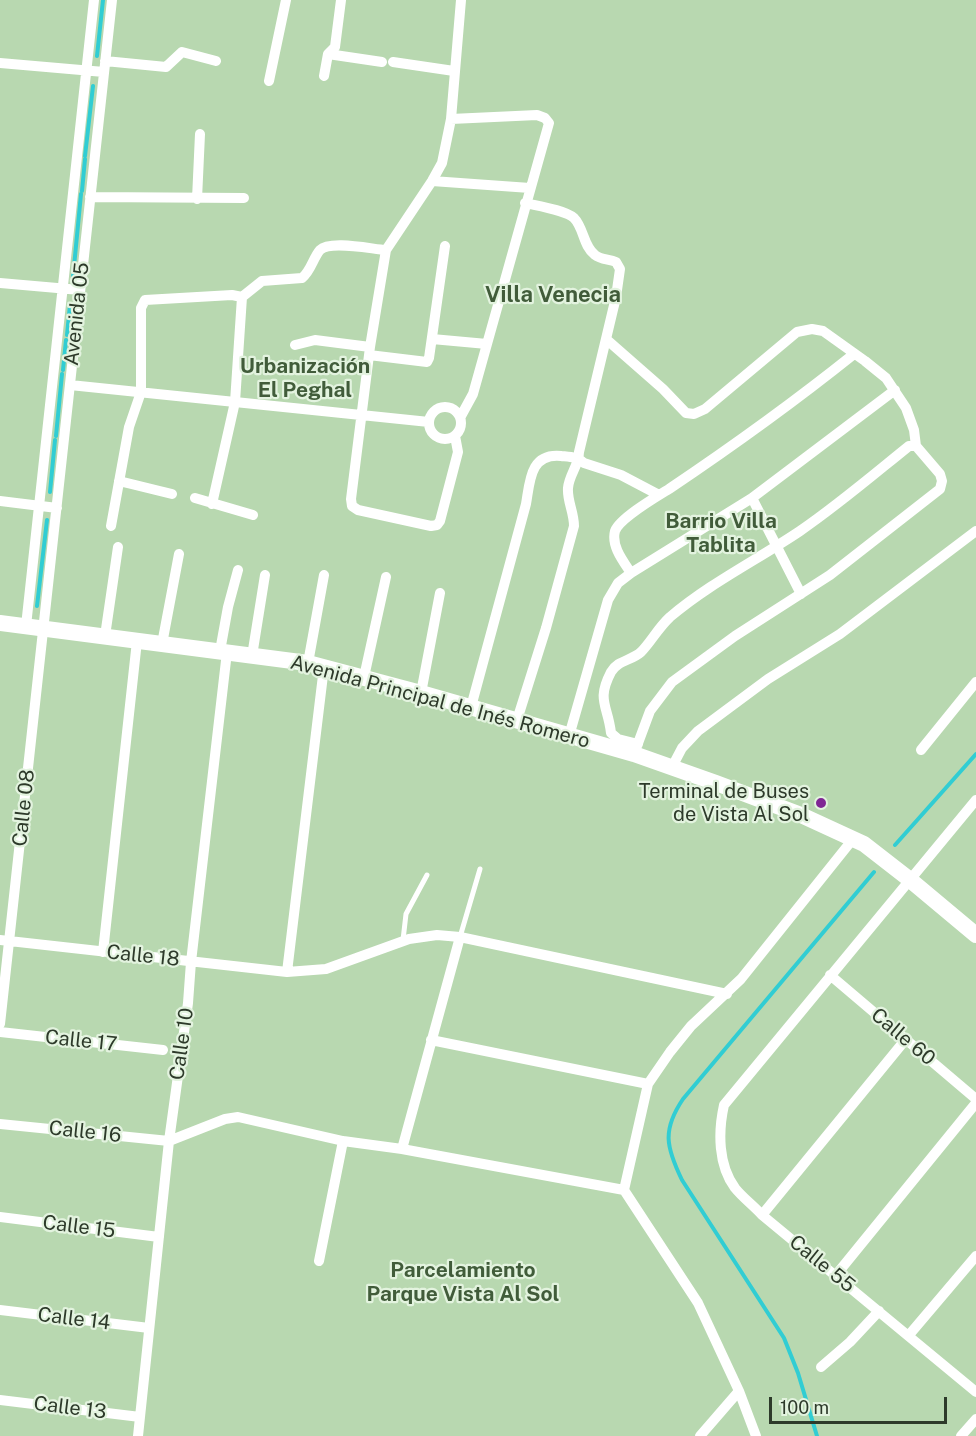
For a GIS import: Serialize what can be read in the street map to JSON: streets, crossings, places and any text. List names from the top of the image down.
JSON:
{
  "streets": {
    "street": [
      "Avenida 05",
      "Avenida Principal de Inés Romero",
      "Calle 08",
      "Calle 18",
      "Calle 60",
      "Calle 17",
      "Calle 10",
      "Calle 16",
      "Calle 15",
      "Calle 55",
      "Calle 14",
      "Calle 13"
    ]
  },
  "crossings": [
    ["Avenida 05", "Avenida Principal de Inés Romero"],
    ["Avenida 05", "Calle 08"],
    ["Avenida Principal de Inés Romero", "Calle 08"],
    ["Avenida Principal de Inés Romero", "Calle 10"],
    ["Calle 08", "Calle 18"],
    ["Calle 18", "Calle 10"],
    ["Calle 60", "Calle 55"],
    ["Calle 10", "Calle 16"],
    ["Calle 10", "Calle 15"],
    ["Calle 10", "Calle 14"],
    ["Calle 10", "Calle 13"]
  ],
  "districts": [
    "Villa Venecia",
    "Urbanización El Peghal",
    "Barrio Villa Tablita",
    "Parcelamiento Parque Vista Al Sol"
  ],
  "places": ["Terminal de Buses de Vista Al Sol"],
  "scale_bar": "100 m"
}
